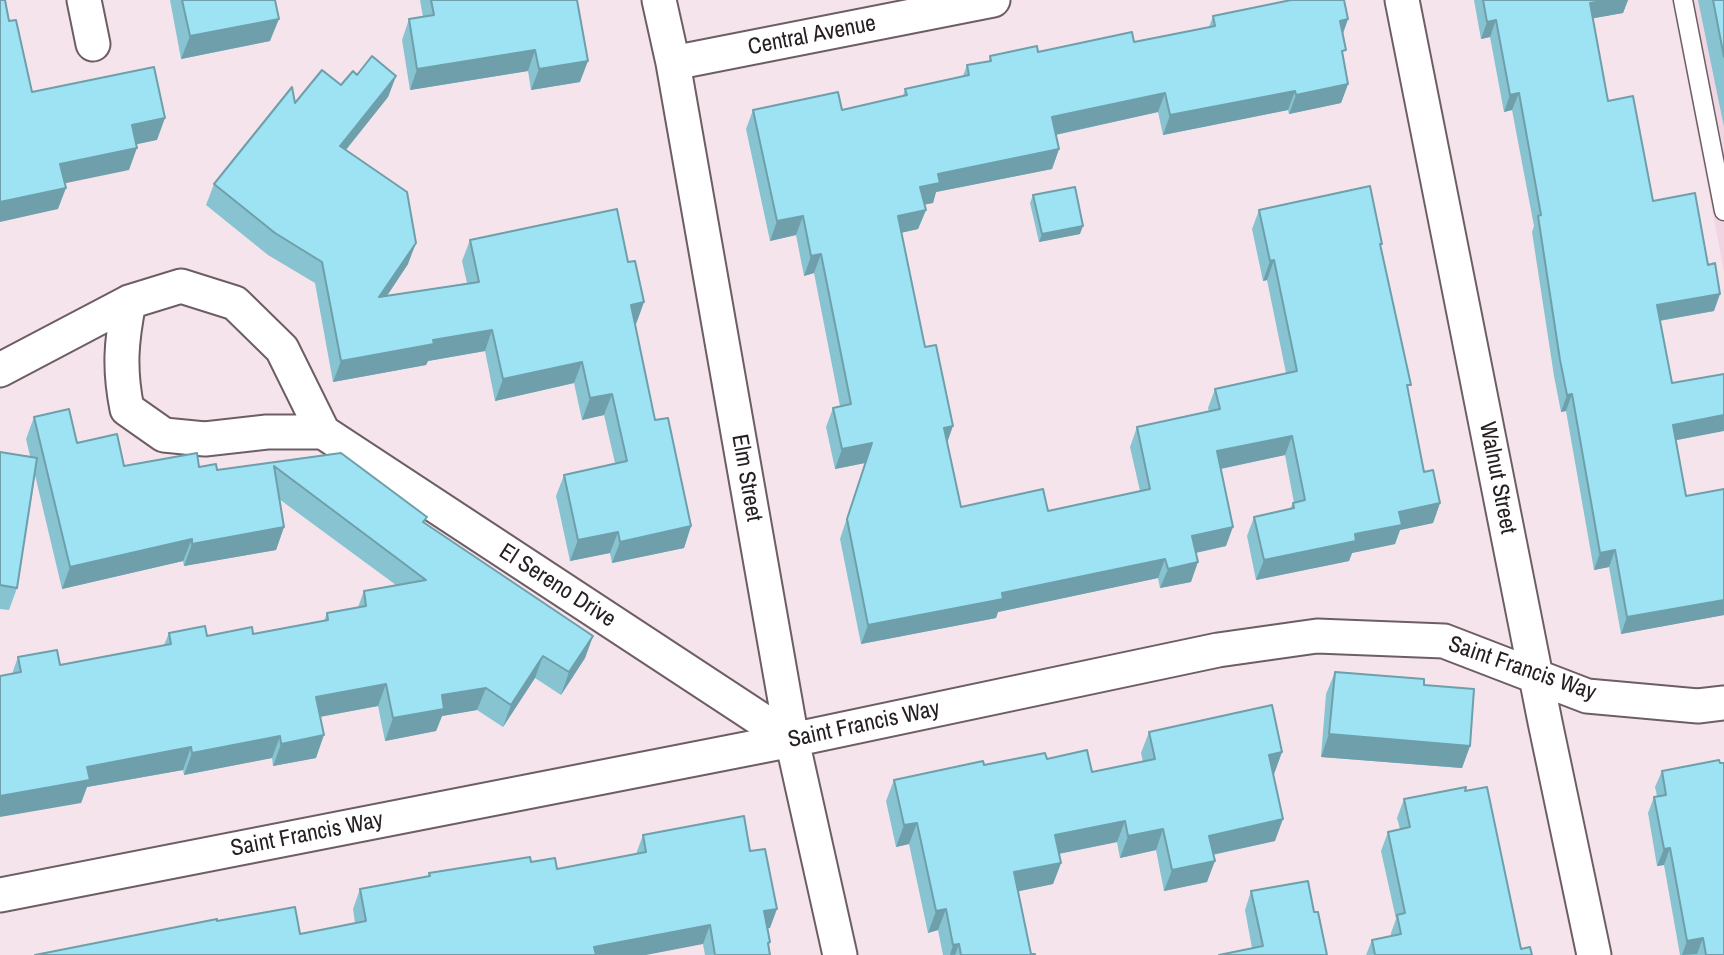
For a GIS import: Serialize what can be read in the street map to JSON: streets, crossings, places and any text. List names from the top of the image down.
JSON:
{
  "streets": {
    "street": [
      "Central Avenue",
      "Elm Street",
      "Walnut Street",
      "El Sereno Drive",
      "Saint Francis Way"
    ]
  },
  "crossings": [
    ["Central Avenue", "Elm Street"],
    ["Elm Street", "El Sereno Drive"],
    ["Elm Street", "Saint Francis Way"],
    ["Walnut Street", "Saint Francis Way"],
    ["El Sereno Drive", "Saint Francis Way"]
  ]
}
